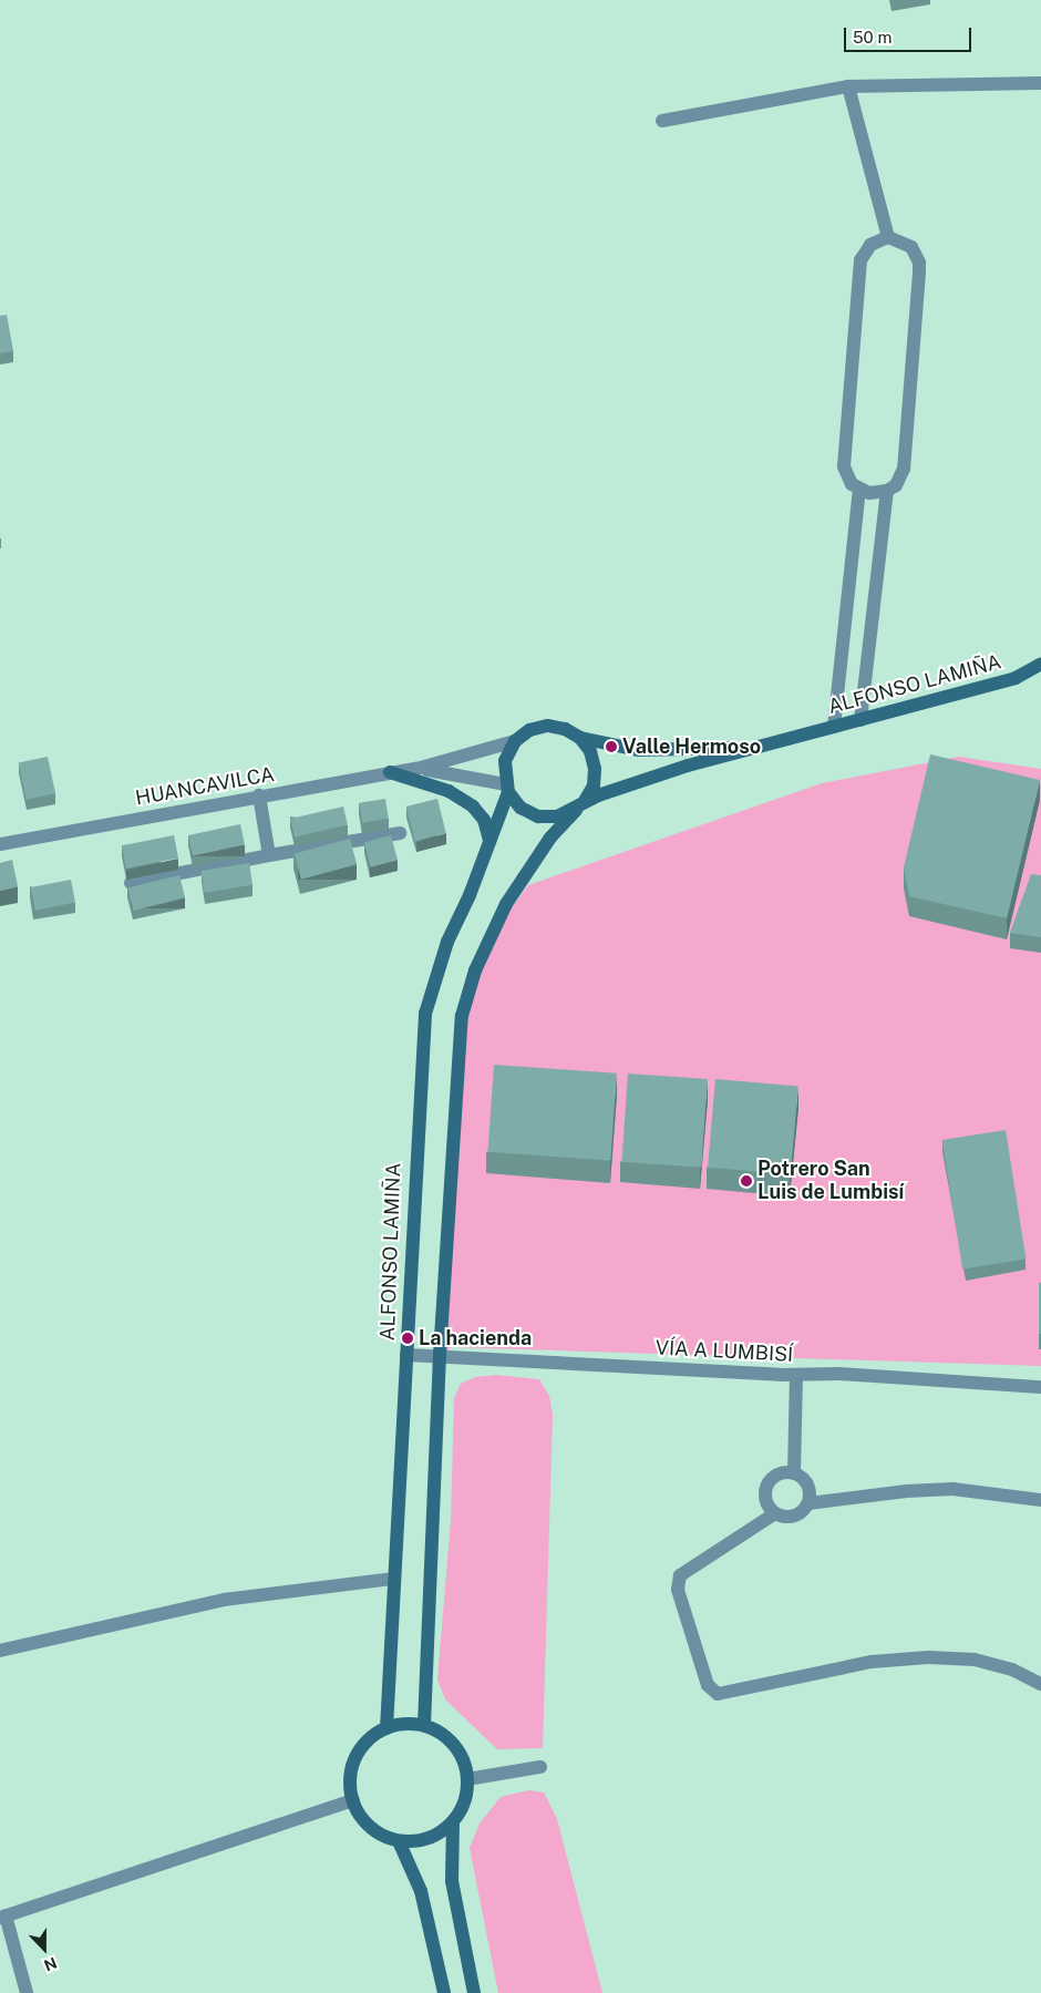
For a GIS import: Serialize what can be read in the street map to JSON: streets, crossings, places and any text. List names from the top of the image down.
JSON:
{
  "streets": {
    "street": ["ALFONSO LAMIÑA", "HUANCAVILCA", "VÍA A LUMBISÍ"]
  },
  "crossings": [
    ["ALFONSO LAMIÑA", "HUANCAVILCA"],
    ["ALFONSO LAMIÑA", "VÍA A LUMBISÍ"]
  ],
  "places": ["Valle Hermoso", "Potrero San Luis de Lumbisí", "La hacienda"],
  "scale_bar": "50 m",
  "north": "bottom"
}
